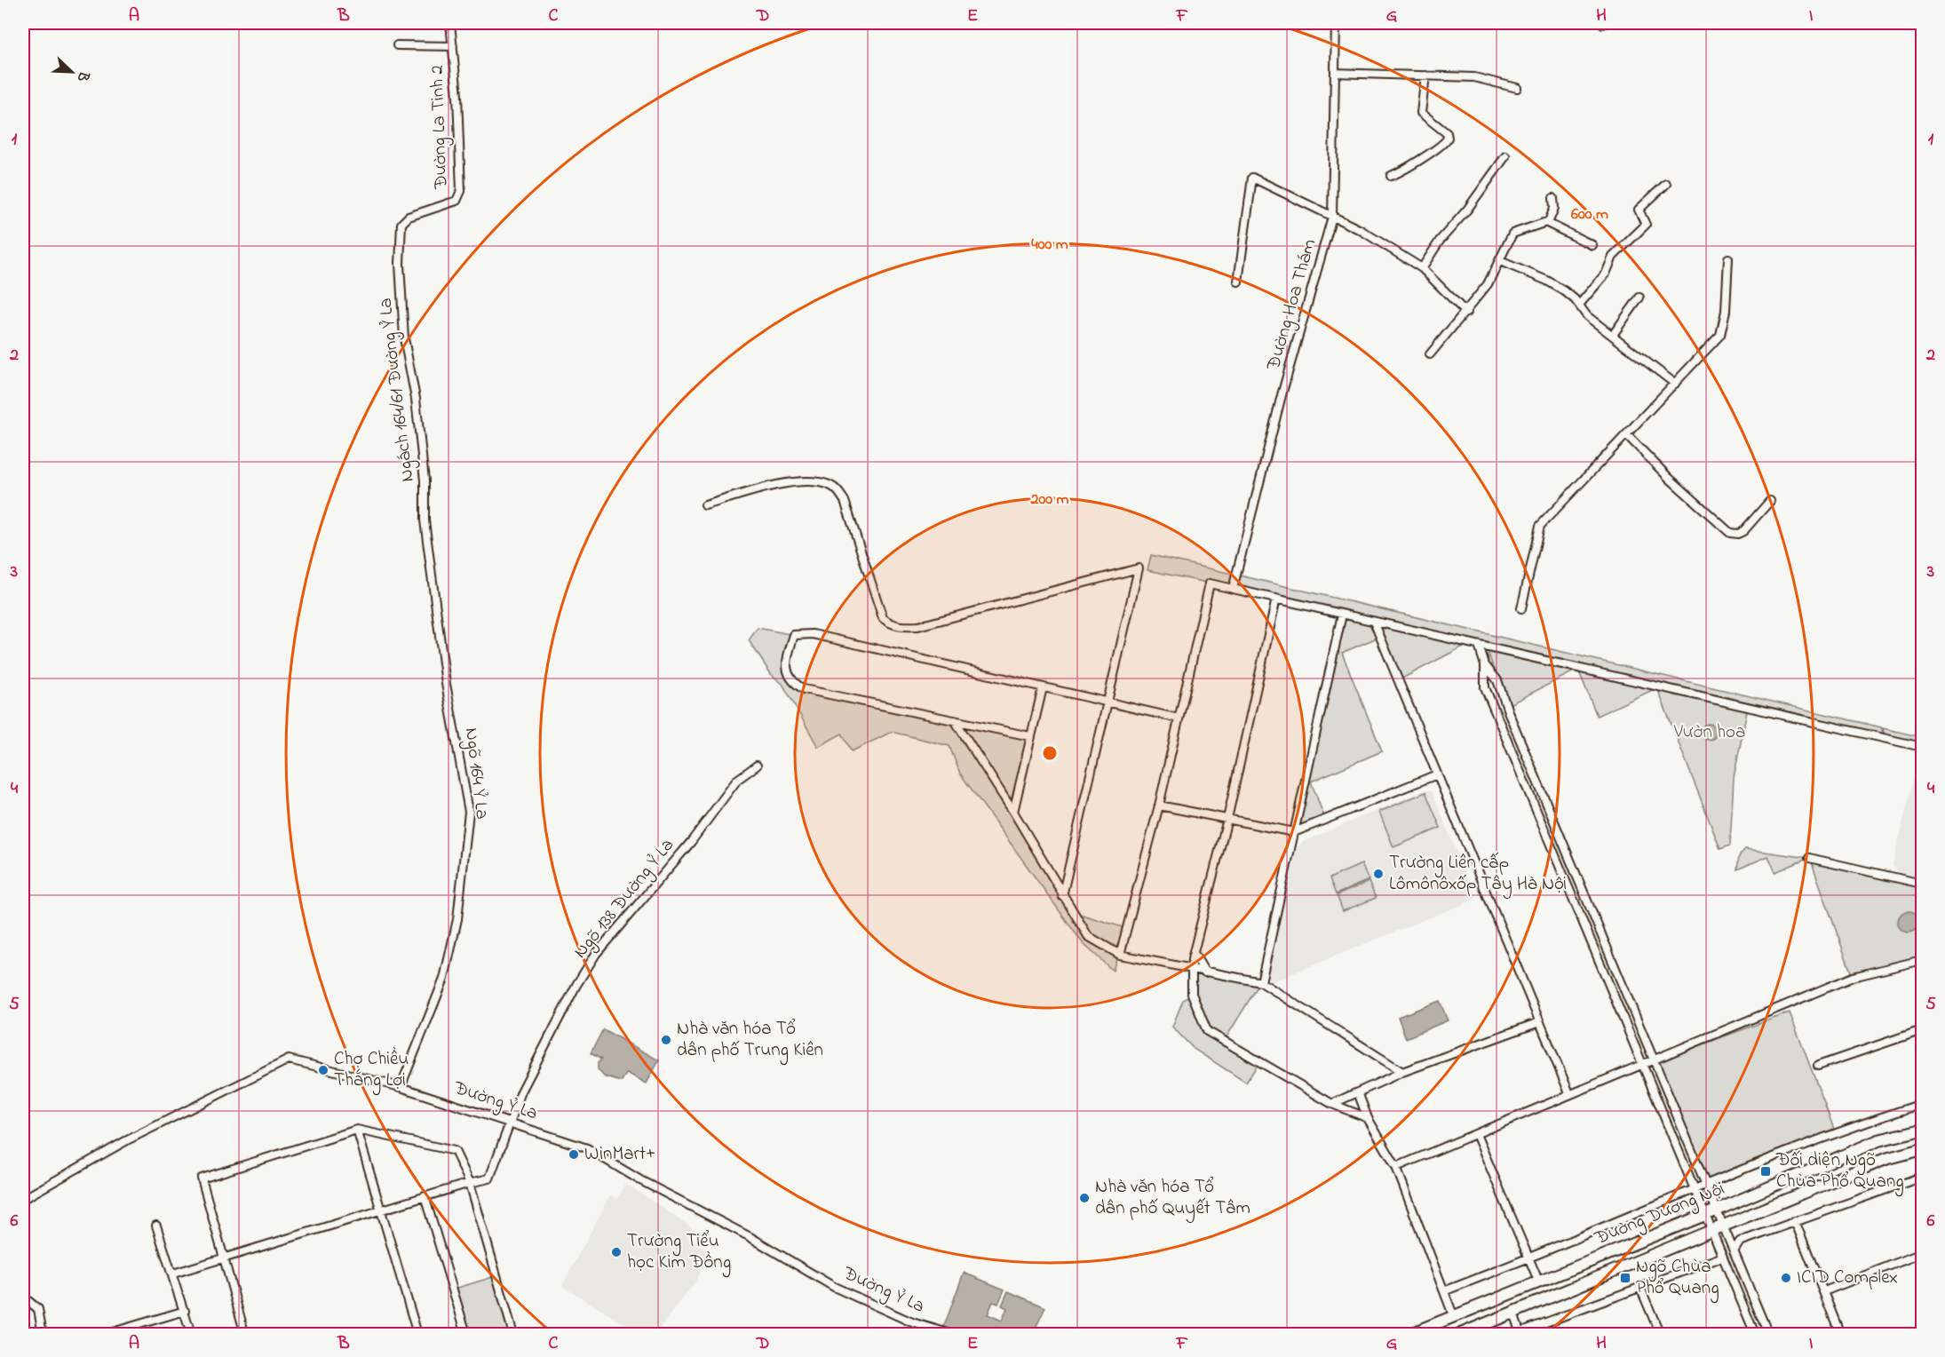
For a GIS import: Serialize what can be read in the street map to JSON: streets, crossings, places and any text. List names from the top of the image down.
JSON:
{
  "streets": {
    "main road": ["Đường Dương Nội"],
    "street": [
      "Đường La Tinh 2",
      "Đường Hoa Thám",
      "Ngách 164/61 Đường Ỷ La",
      "Ngõ 164 Ỷ La",
      "Ngõ 138 Đường Ỷ La",
      "Đường Ỷ La"
    ]
  },
  "crossings": [
    ["Đường La Tinh 2", "Ngách 164/61 Đường Ỷ La"],
    ["Ngách 164/61 Đường Ỷ La", "Ngõ 164 Ỷ La"],
    ["Ngõ 164 Ỷ La", "Đường Ỷ La"],
    ["Ngõ 138 Đường Ỷ La", "Đường Ỷ La"]
  ],
  "parks": ["Vườn hoa"],
  "places": {
    "other": [
      "Trường Liên cấp Lômônôxốp Tây Hà Nội",
      "Nhà văn hóa Tổ dân phố Trung Kiên",
      "Chợ Chiều Thắng Lợi",
      "WinMart+",
      "Nhà văn hóa Tổ dân phố Quyết Tâm",
      "Trường Tiểu học Kim Đồng",
      "ICID Complex"
    ],
    "transit": ["Đối diện Ngõ Chùa Phổ Quang", "Ngõ Chùa Phổ Quang"]
  },
  "north": "bottom right",
  "grid": {
    "columns": [
      "A",
      "B",
      "C",
      "D",
      "E",
      "F",
      "G",
      "H",
      "I"
    ],
    "rows": [
      "1",
      "2",
      "3",
      "4",
      "5",
      "6"
    ]
  },
  "rings": ["600 m", "400 m", "200 m"]
}
